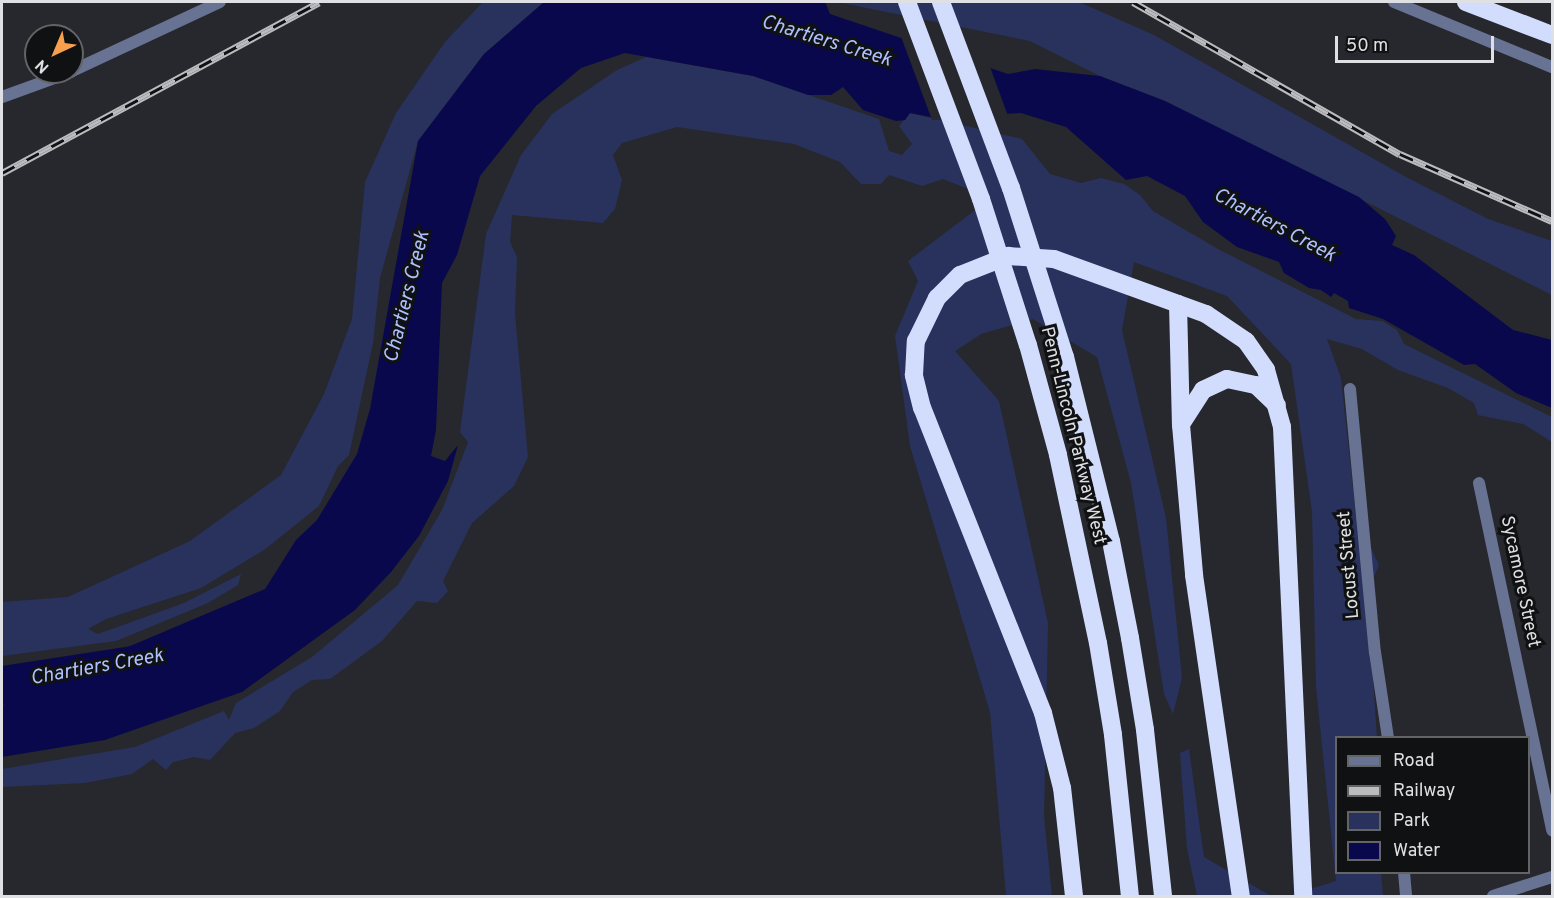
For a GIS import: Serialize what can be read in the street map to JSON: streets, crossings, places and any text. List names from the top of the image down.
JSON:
{
  "streets": {
    "highway": ["Penn-Lincoln Parkway West"],
    "street": ["Locust Street", "Sycamore Street"]
  },
  "water": ["Chartiers Creek"],
  "legend": [
    "Road",
    "Railway",
    "Park",
    "Water"
  ],
  "scale_bar": "50 m",
  "north": "bottom left"
}
